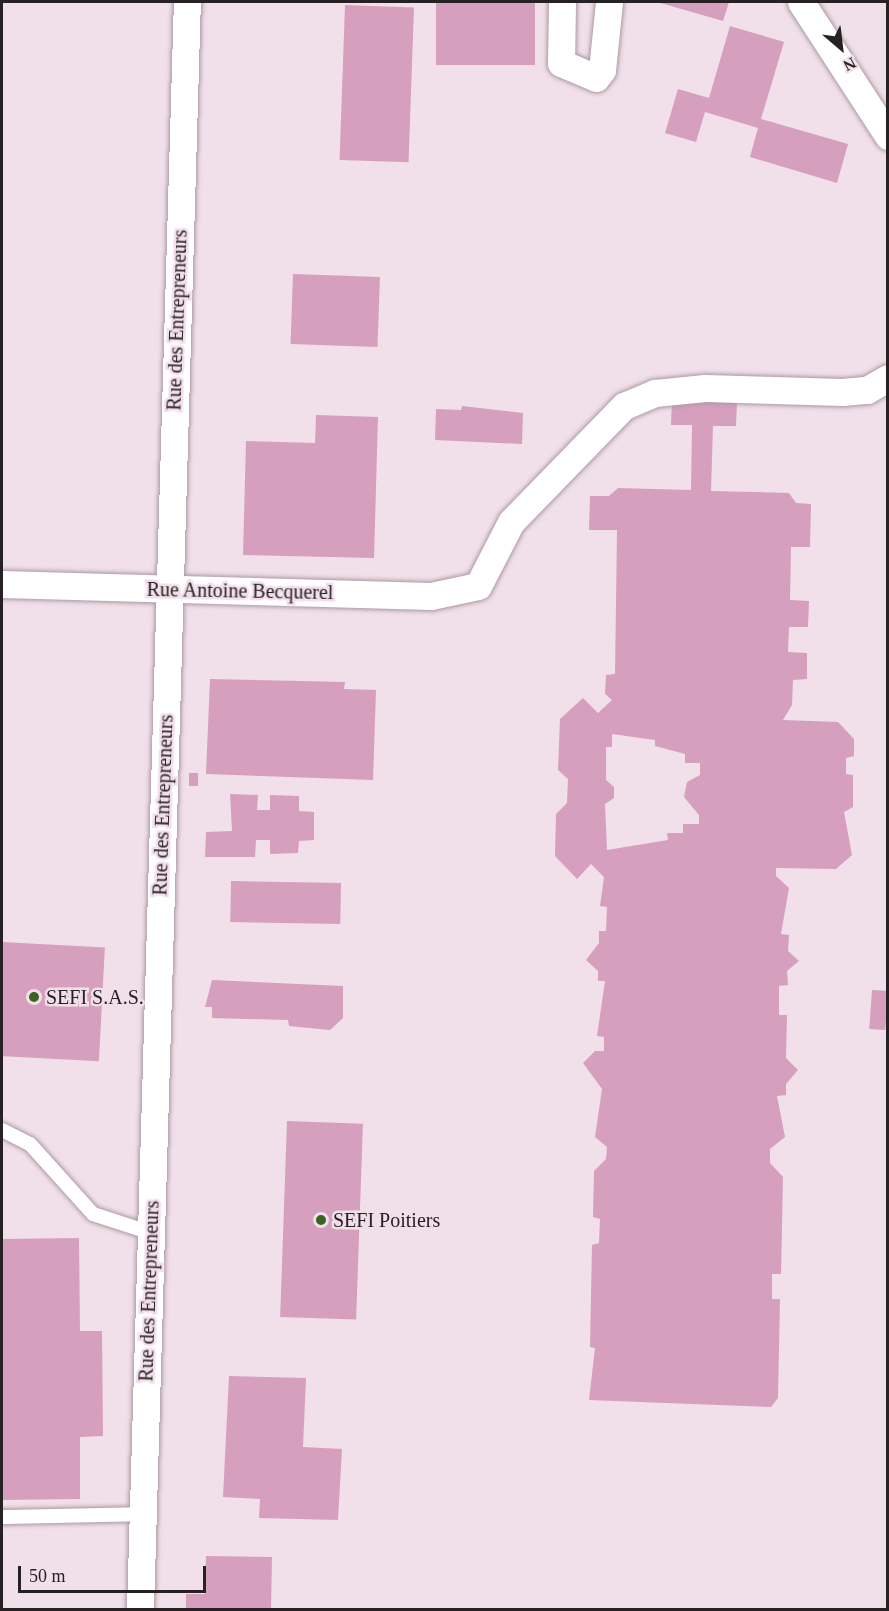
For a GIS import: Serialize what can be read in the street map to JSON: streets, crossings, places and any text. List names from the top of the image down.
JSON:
{
  "streets": {
    "street": ["Rue des Entrepreneurs", "Rue Antoine Becquerel"]
  },
  "crossings": [
    ["Rue des Entrepreneurs", "Rue Antoine Becquerel"]
  ],
  "places": ["SEFI S.A.S.", "SEFI Poitiers"],
  "scale_bar": "50 m",
  "north": "bottom right"
}
